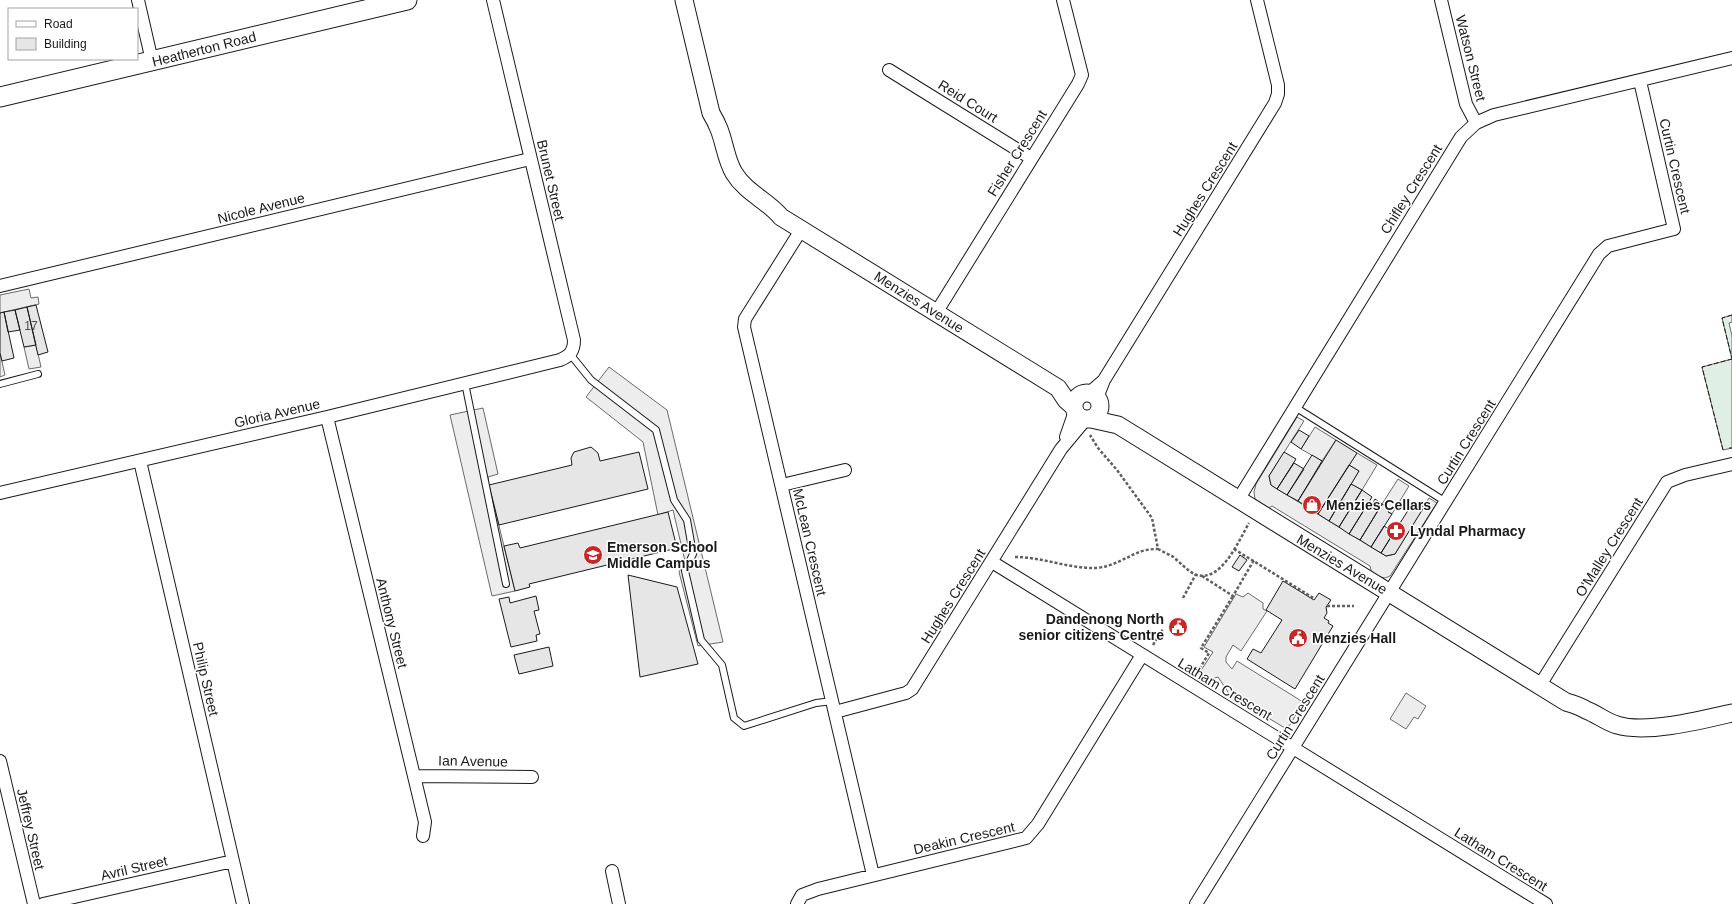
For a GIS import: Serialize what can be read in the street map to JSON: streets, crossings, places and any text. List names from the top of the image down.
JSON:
{
  "streets": {
    "main road": ["Heatherton Road"],
    "street": [
      "Watson Street",
      "Reid Court",
      "Fisher Crescent",
      "Curtin Crescent",
      "Brunet Street",
      "Hughes Crescent",
      "Chifley Crescent",
      "Nicole Avenue",
      "Menzies Avenue",
      "Gloria Avenue",
      "McLean Crescent",
      "O'Malley Crescent",
      "Anthony Street",
      "Philip Street",
      "Latham Crescent",
      "Ian Avenue",
      "Jeffrey Street",
      "Deakin Crescent",
      "Avril Street"
    ]
  },
  "crossings": [
    ["Watson Street", "Chifley Crescent"],
    ["Reid Court", "Fisher Crescent"],
    ["Fisher Crescent", "Menzies Avenue"],
    ["Curtin Crescent", "Chifley Crescent"],
    ["Curtin Crescent", "Menzies Avenue"],
    ["Curtin Crescent", "Latham Crescent"],
    ["Brunet Street", "Nicole Avenue"],
    ["Brunet Street", "Gloria Avenue"],
    ["Hughes Crescent", "Menzies Avenue"],
    ["Hughes Crescent", "McLean Crescent"],
    ["Hughes Crescent", "Latham Crescent"],
    ["Chifley Crescent", "Menzies Avenue"],
    ["Menzies Avenue", "McLean Crescent"],
    ["Menzies Avenue", "O'Malley Crescent"],
    ["Gloria Avenue", "Anthony Street"],
    ["Gloria Avenue", "Philip Street"],
    ["McLean Crescent", "Deakin Crescent"],
    ["Anthony Street", "Ian Avenue"],
    ["Philip Street", "Avril Street"],
    ["Latham Crescent", "Deakin Crescent"]
  ],
  "places": {
    "shop": ["Menzies Cellars"],
    "pharmacy": ["Lyndal Pharmacy"],
    "school or university": ["Emerson School Middle Campus"],
    "public building": ["Dandenong North senior citizens Centre", "Menzies Hall"]
  },
  "house_numbers": ["17"],
  "legend": ["Road", "Building"]
}
